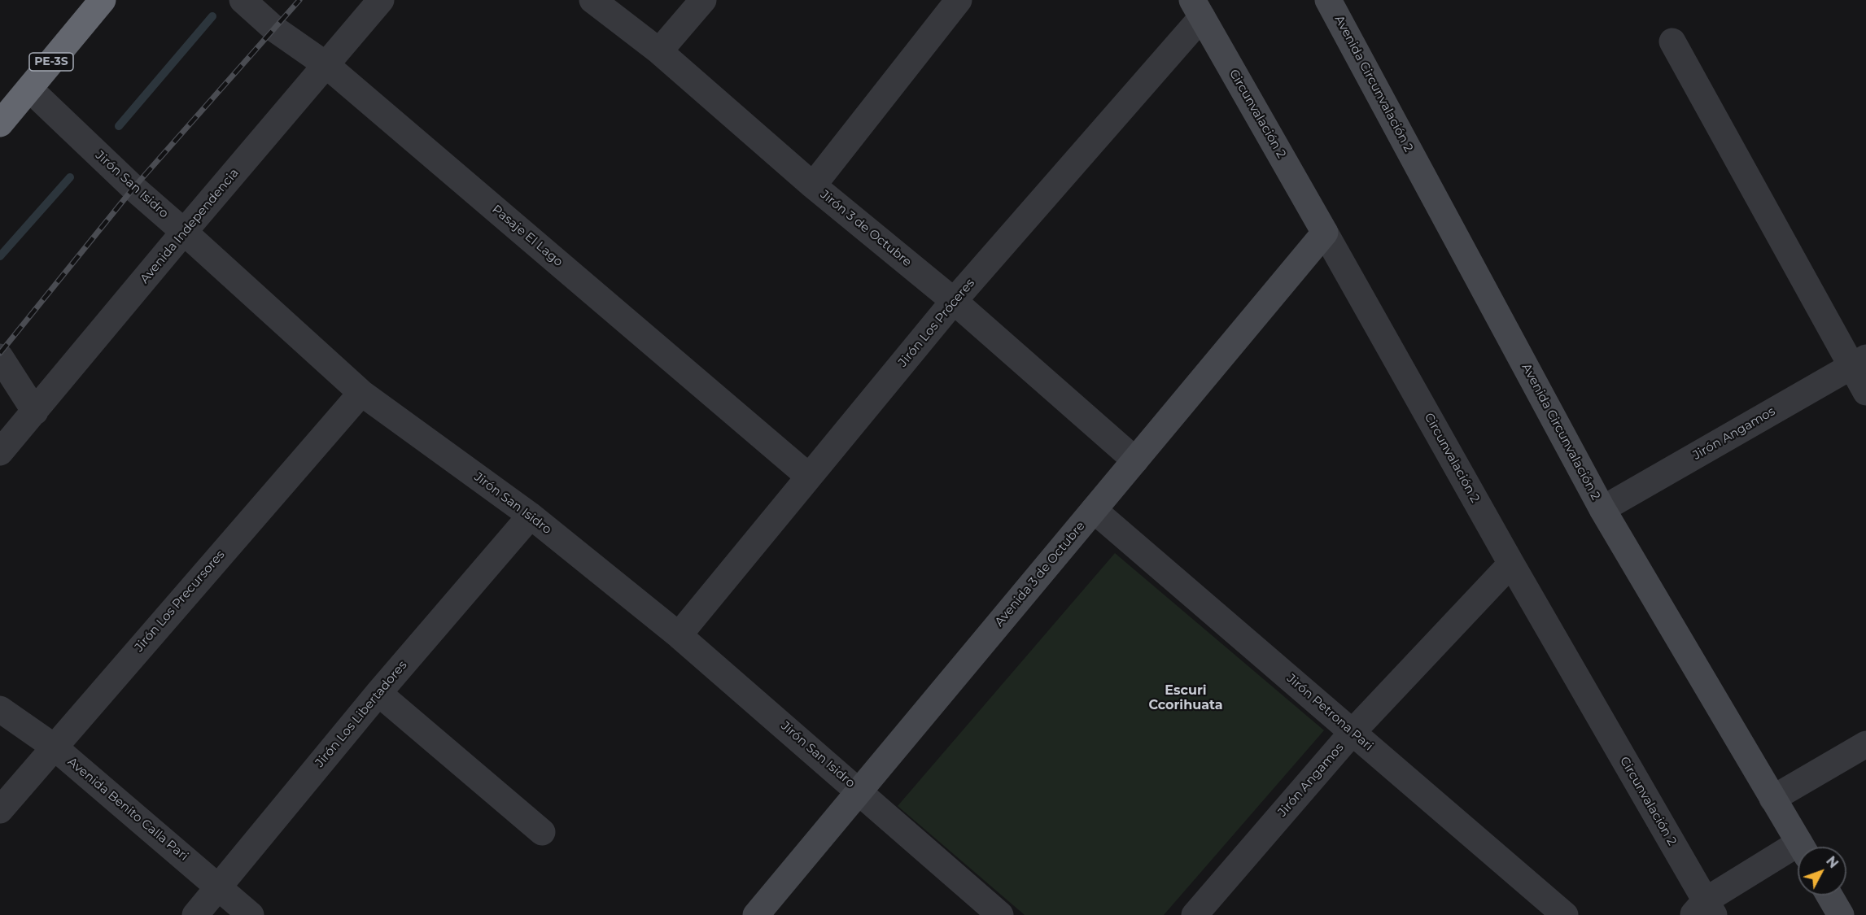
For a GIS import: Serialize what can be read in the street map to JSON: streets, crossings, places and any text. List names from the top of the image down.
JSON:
{
  "streets": {
    "highway": ["PE-3S"],
    "street": [
      "Avenida Circunvalación 2",
      "Circunvalación 2",
      "Jirón San Isidro",
      "Avenida Independencia",
      "Jirón 3 de Octubre",
      "Pasaje El Lago",
      "Jirón Los Próceres",
      "Jirón Angamos",
      "Avenida 3 de Octubre",
      "Jirón Los Precursores",
      "Jirón Petrona Pari",
      "Jirón Los Libertadores",
      "Avenida Benito Calla Pari"
    ]
  },
  "crossings": [
    ["PE-3S", "Jirón San Isidro"],
    ["Avenida Circunvalación 2", "Jirón Angamos"],
    ["Circunvalación 2", "Jirón Los Próceres"],
    ["Circunvalación 2", "Jirón Angamos"],
    ["Circunvalación 2", "Avenida 3 de Octubre"],
    ["Jirón San Isidro", "Avenida Independencia"],
    ["Jirón San Isidro", "Jirón Los Próceres"],
    ["Jirón San Isidro", "Avenida 3 de Octubre"],
    ["Jirón San Isidro", "Jirón Los Precursores"],
    ["Jirón San Isidro", "Jirón Los Libertadores"],
    ["Avenida Independencia", "Pasaje El Lago"],
    ["Jirón 3 de Octubre", "Jirón Los Próceres"],
    ["Jirón 3 de Octubre", "Avenida 3 de Octubre"],
    ["Pasaje El Lago", "Jirón Los Próceres"],
    ["Jirón Angamos", "Jirón Petrona Pari"],
    ["Avenida 3 de Octubre", "Jirón Petrona Pari"],
    ["Jirón Los Precursores", "Avenida Benito Calla Pari"],
    ["Jirón Los Libertadores", "Avenida Benito Calla Pari"]
  ],
  "districts": ["Escuri Ccorihuata"],
  "north": "top right"
}
